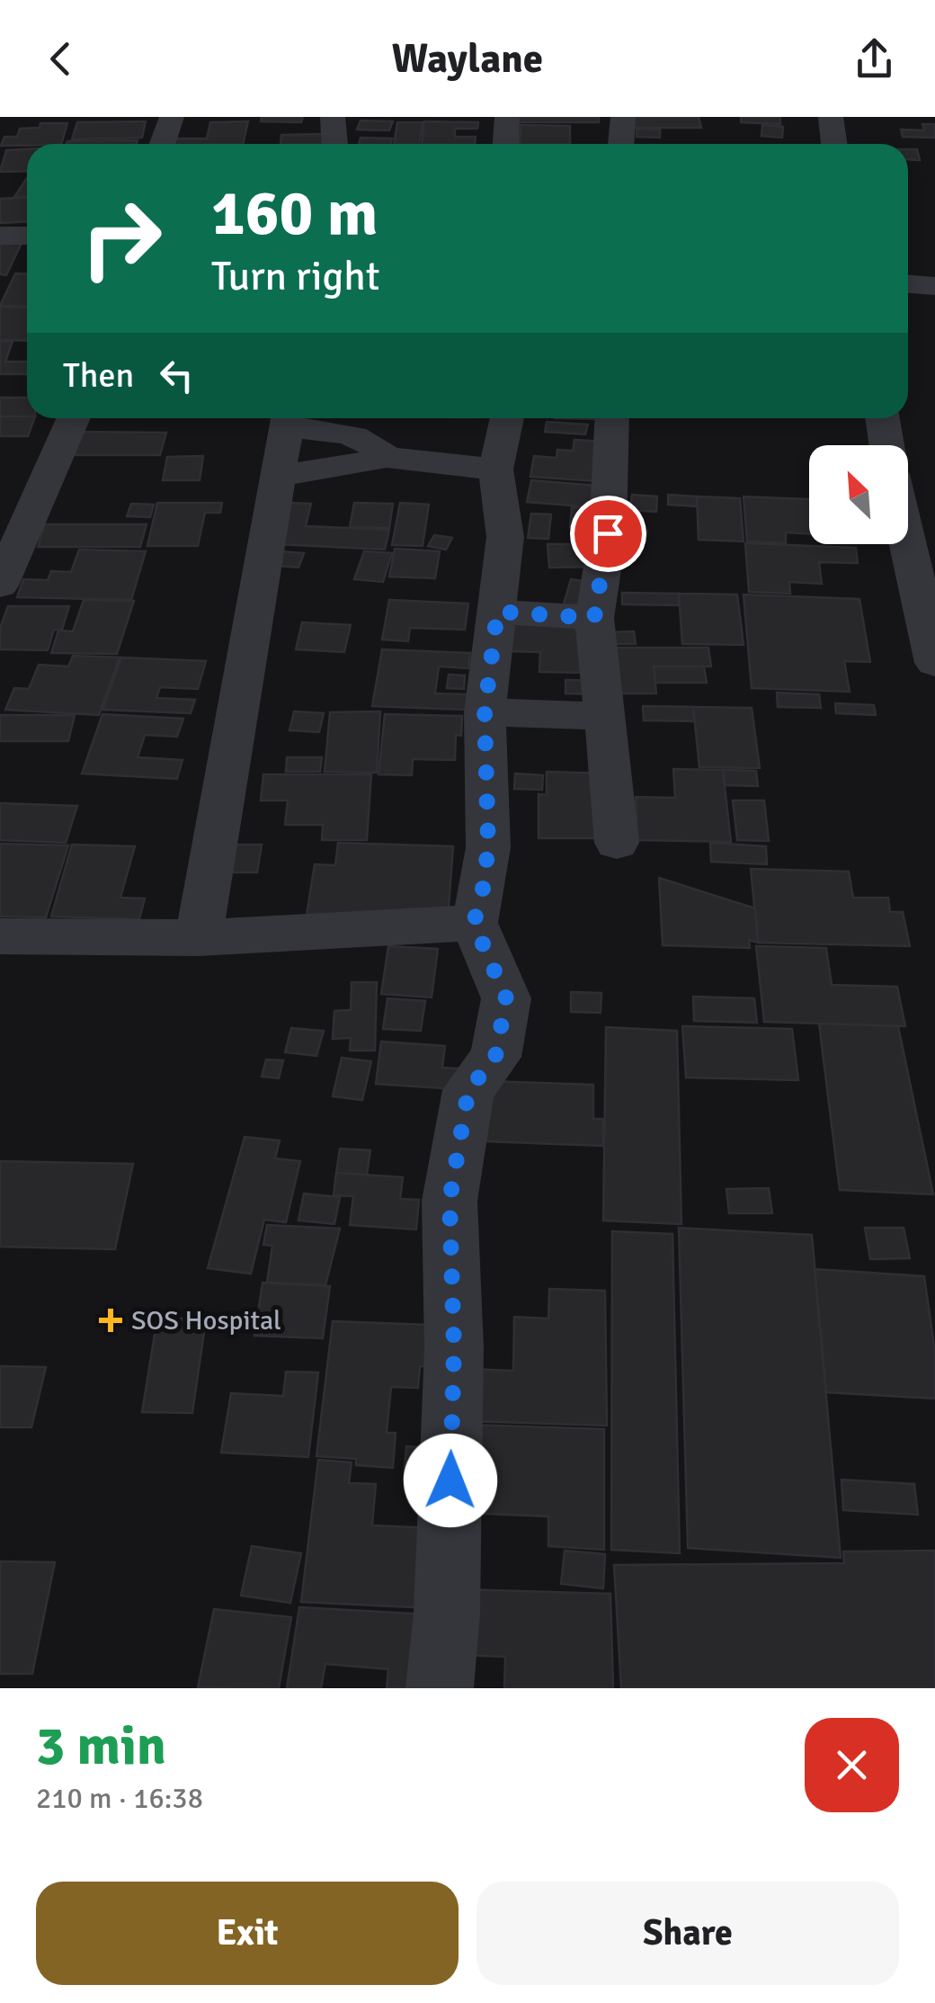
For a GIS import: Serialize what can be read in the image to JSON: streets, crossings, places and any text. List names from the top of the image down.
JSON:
{
  "places": {
    "health": ["SOS Hospital"]
  },
  "north": "top left",
  "page": {
    "header": "Waylane",
    "turn": ["160 m", "Turn right"],
    "then": "Then",
    "heading": ["3 min", "210 m · 16:38"],
    "buttons": ["Exit", "Share"]
  }
}
